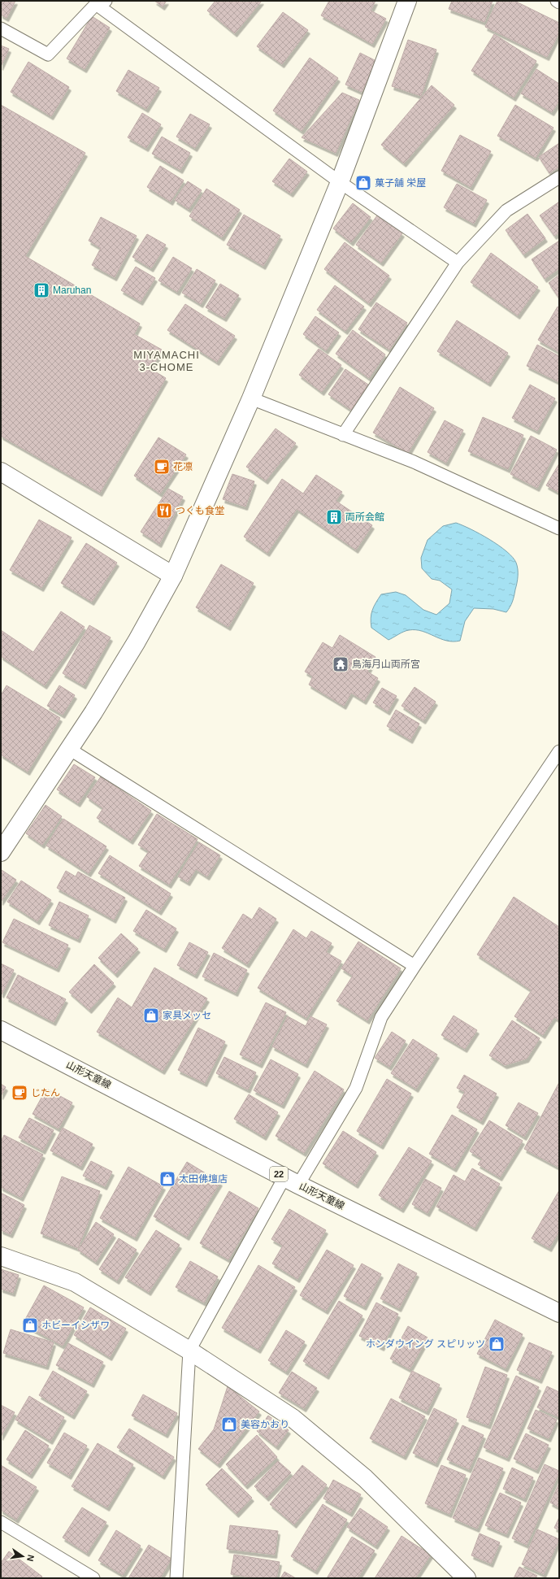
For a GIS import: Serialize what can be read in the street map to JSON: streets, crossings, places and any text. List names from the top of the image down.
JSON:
{
  "streets": {
    "street": ["山形天童線", "22"]
  },
  "districts": ["MIYAMACHI 3-CHOME"],
  "places": {
    "shop": [
      "菓子舗 栄屋",
      "家具メッセ",
      "太田佛壇店",
      "ホビーイシザワ",
      "ホンダウイング スピリッツ",
      "美容かおり"
    ],
    "building": ["Maruhan", "両所会館"],
    "cafe": ["花凛", "じたん"],
    "restaurant": ["つくも食堂"],
    "temple": ["鳥海月山両所宮"]
  },
  "north": "right"
}
